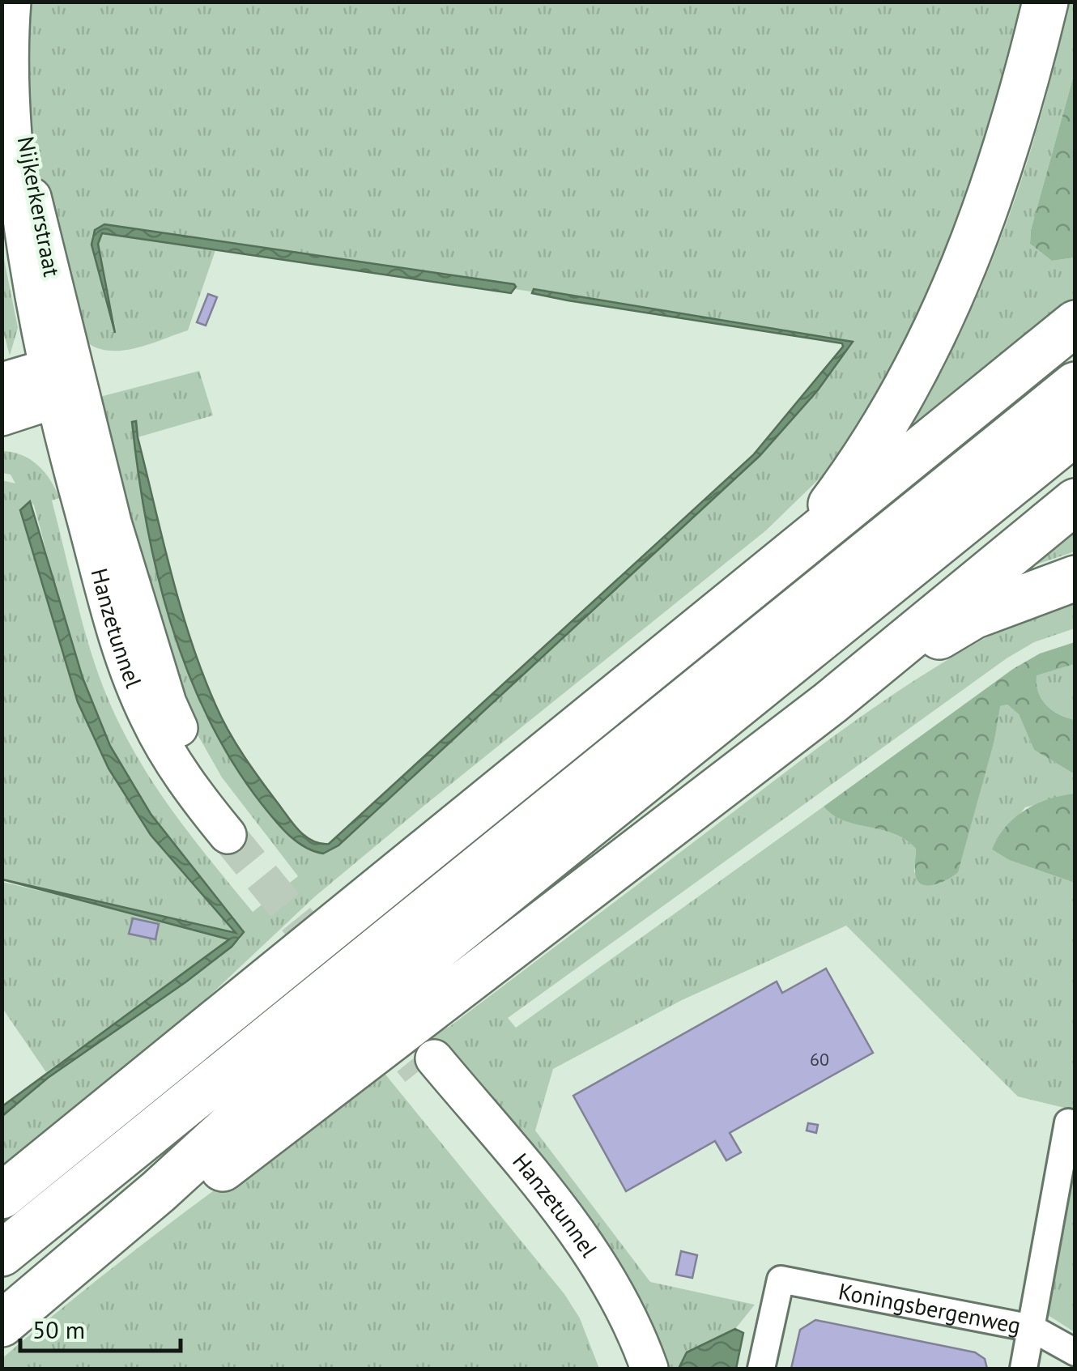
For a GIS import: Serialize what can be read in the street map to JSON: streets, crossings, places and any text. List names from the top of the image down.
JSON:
{
  "streets": {
    "main road": ["Nijkerkerstraat", "Hanzetunnel"],
    "street": ["Koningsbergenweg"]
  },
  "crossings": [
    ["Nijkerkerstraat", "Hanzetunnel"]
  ],
  "house_numbers": ["60"],
  "scale_bar": "50 m"
}
